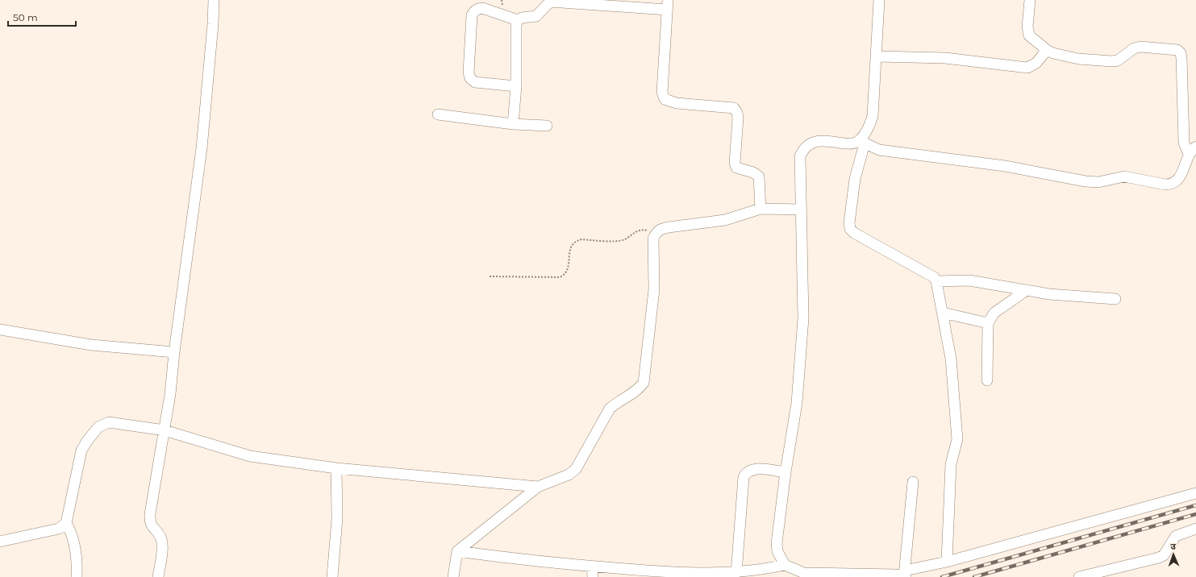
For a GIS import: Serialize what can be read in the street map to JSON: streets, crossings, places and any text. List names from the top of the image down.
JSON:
{
  "scale_bar": "50 m",
  "north": "top"
}
